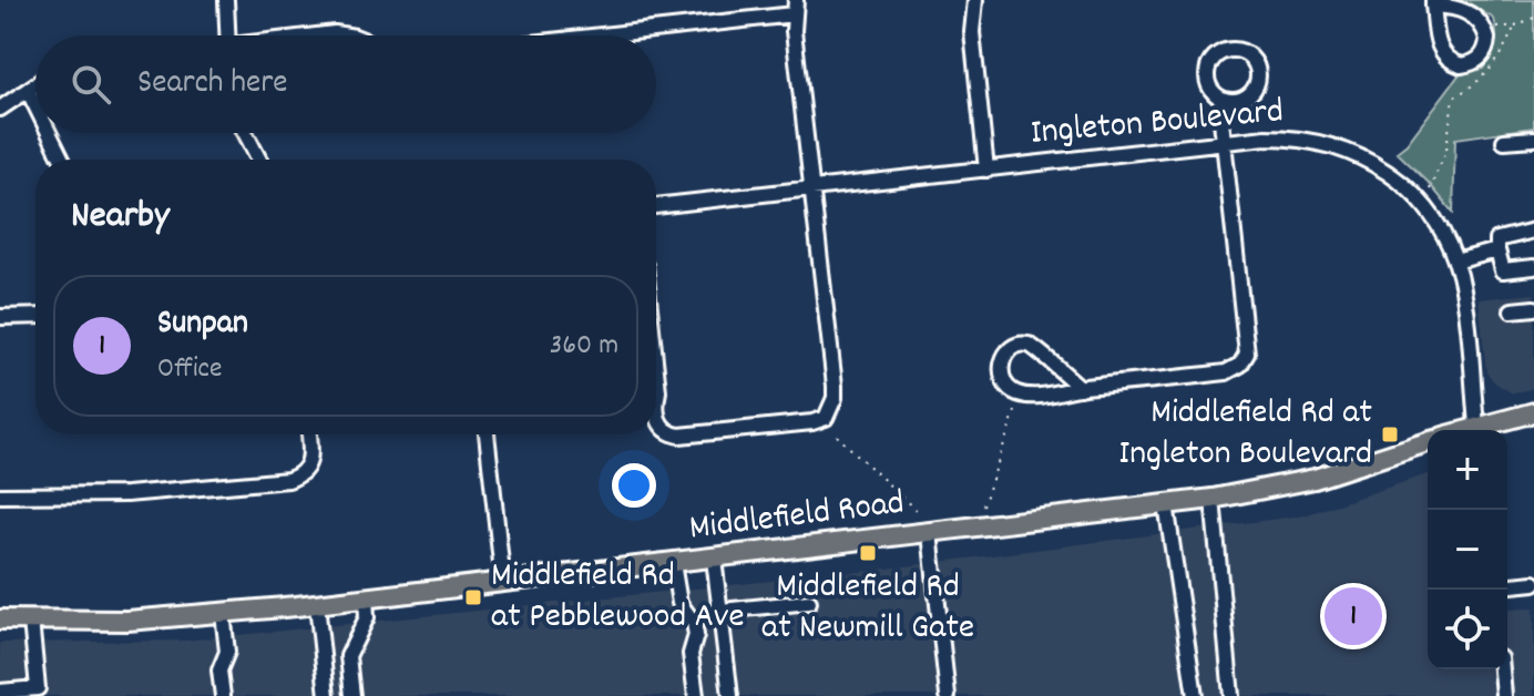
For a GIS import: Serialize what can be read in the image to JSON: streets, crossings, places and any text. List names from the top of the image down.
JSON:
{
  "streets": {
    "main road": ["Middlefield Road"],
    "street": ["Ingleton Boulevard"]
  },
  "places": {
    "transit": ["Middlefield Rd at Ingleton Boulevard", "Middlefield Rd at Newmill Gate", "Middlefield Rd at Pebblewood Ave"]
  },
  "page": {
    "search": "Search here",
    "heading": "Nearby",
    "list": [
      {
        "mark": "1",
        "name": "Sunpan",
        "note": "Office",
        "value": "360 m"
      }
    ],
    "map_buttons": ["+", "−"],
    "pins": "1"
  }
}
